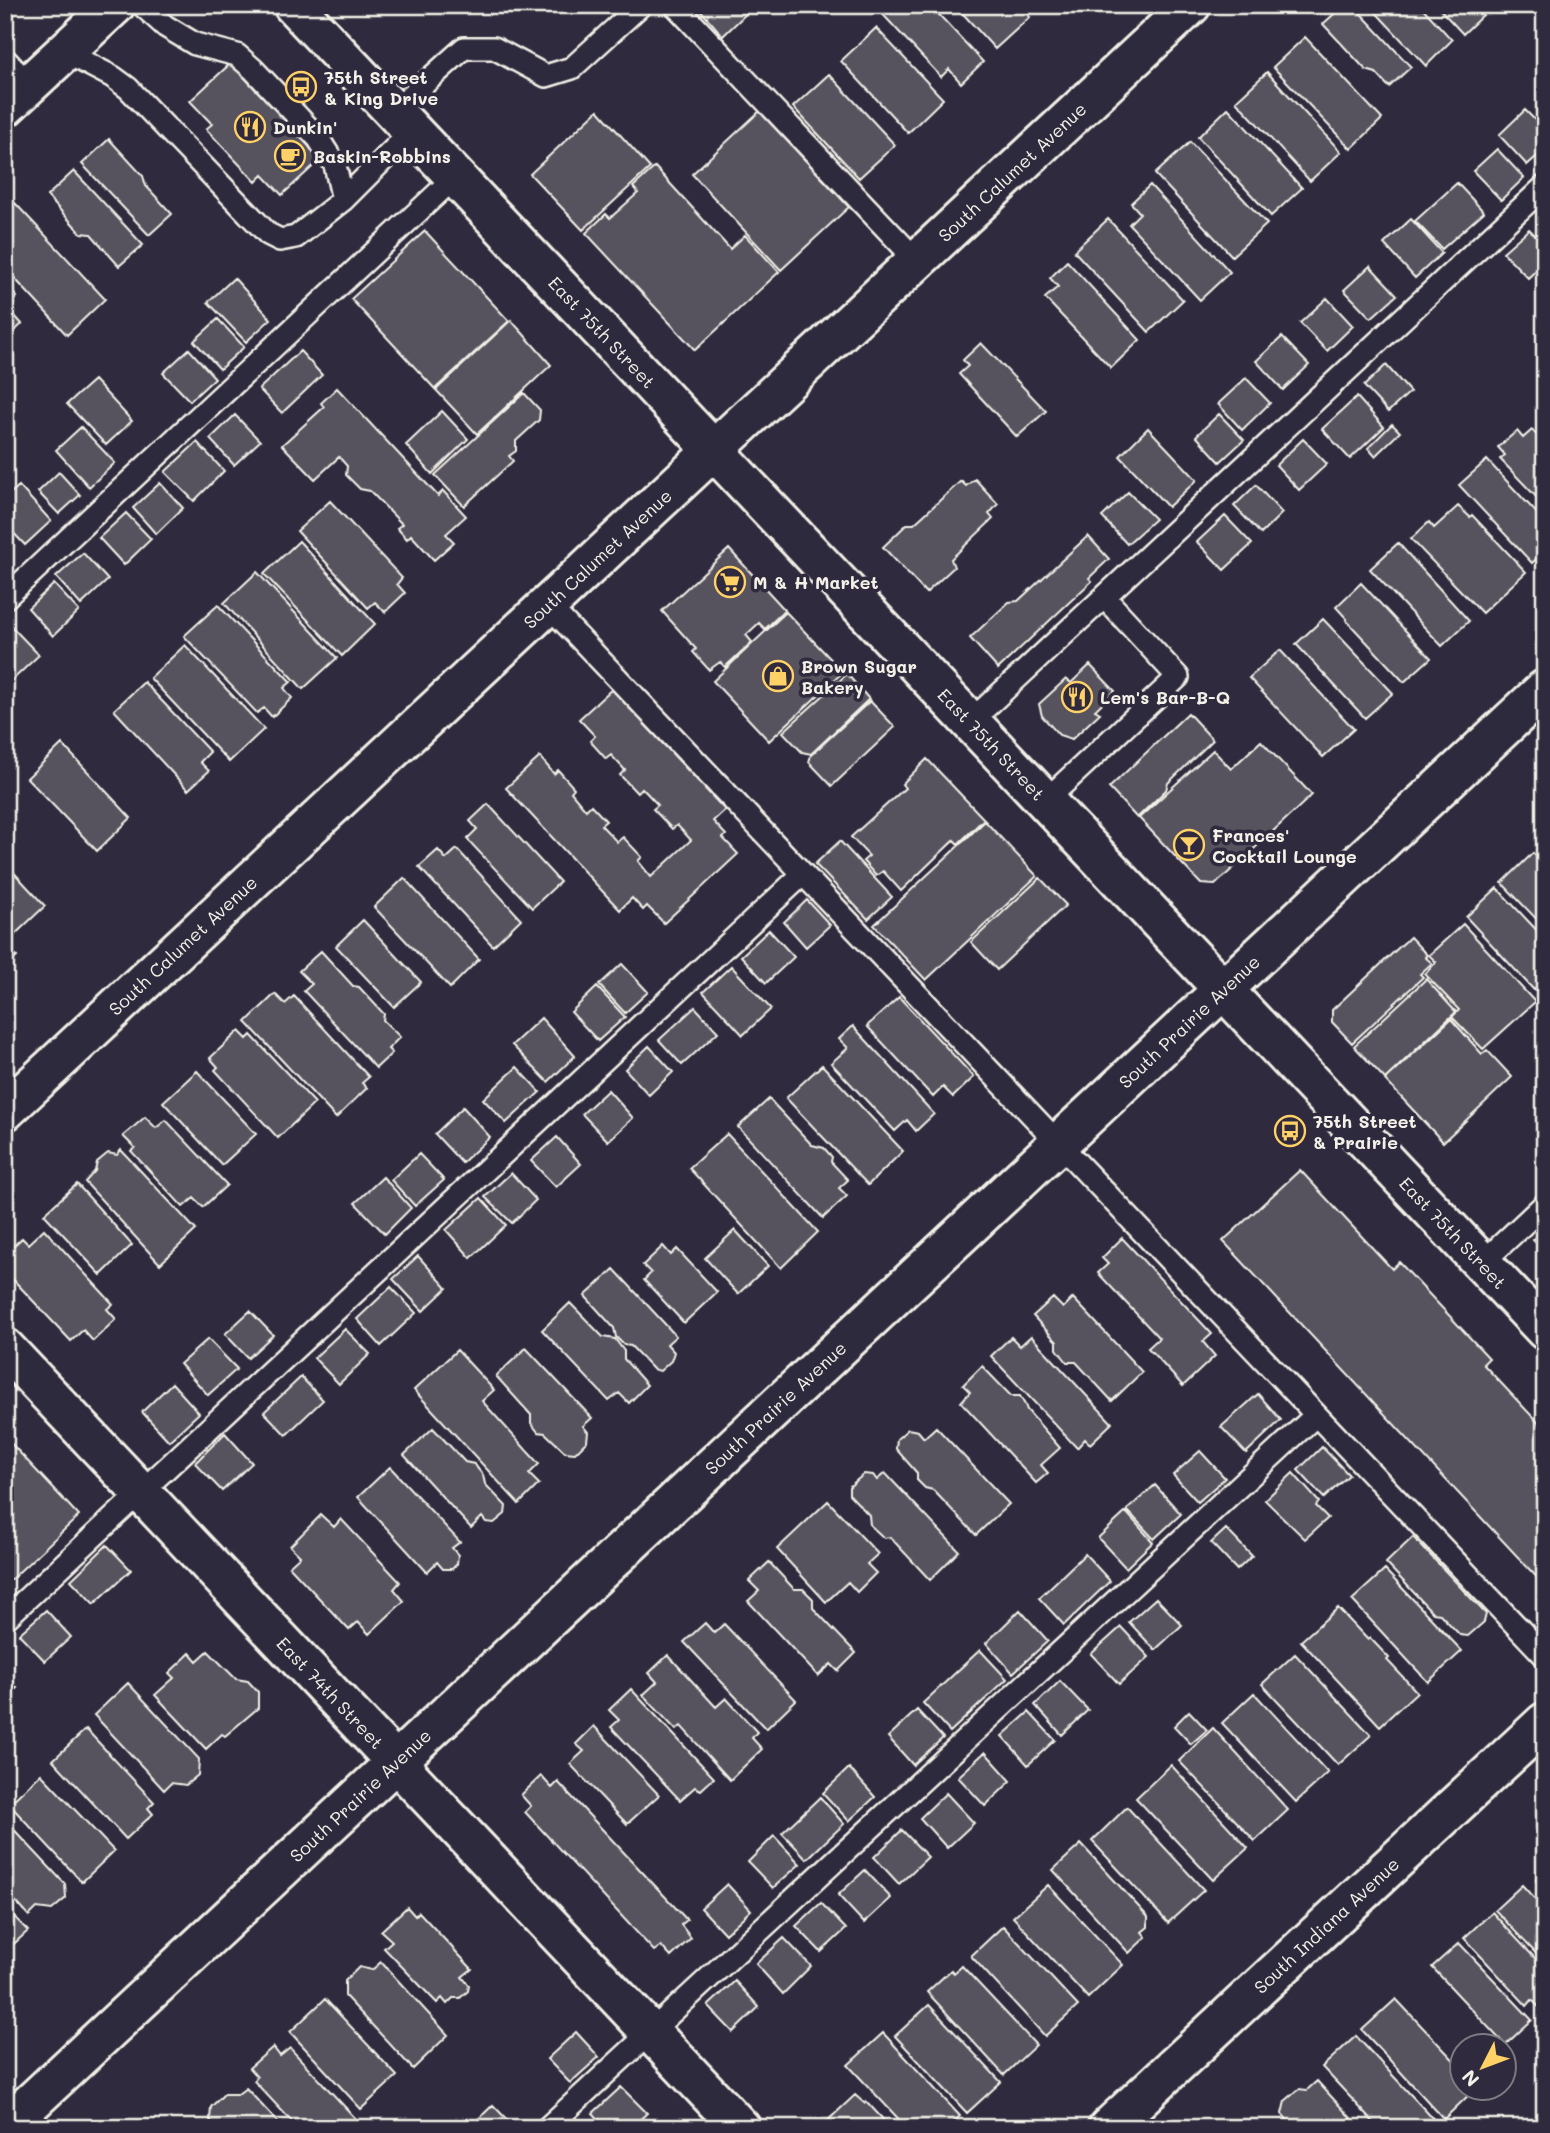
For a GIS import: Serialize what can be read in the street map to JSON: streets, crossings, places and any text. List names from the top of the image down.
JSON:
{
  "streets": {
    "street": [
      "South Calumet Avenue",
      "East 75th Street",
      "South Prairie Avenue",
      "East 74th Street",
      "South Indiana Avenue"
    ]
  },
  "crossings": [
    ["South Calumet Avenue", "East 75th Street"],
    ["East 75th Street", "South Prairie Avenue"],
    ["South Prairie Avenue", "East 74th Street"]
  ],
  "places": {
    "bus stop": ["75th Street & King Drive", "75th Street & Prairie"],
    "restaurant": ["Dunkin'", "Lem's Bar-B-Q"],
    "cafe": ["Baskin-Robbins"],
    "supermarket": ["M & H Market"],
    "shop": ["Brown Sugar Bakery"],
    "bar": ["Frances' Cocktail Lounge"]
  },
  "north": "bottom left"
}
